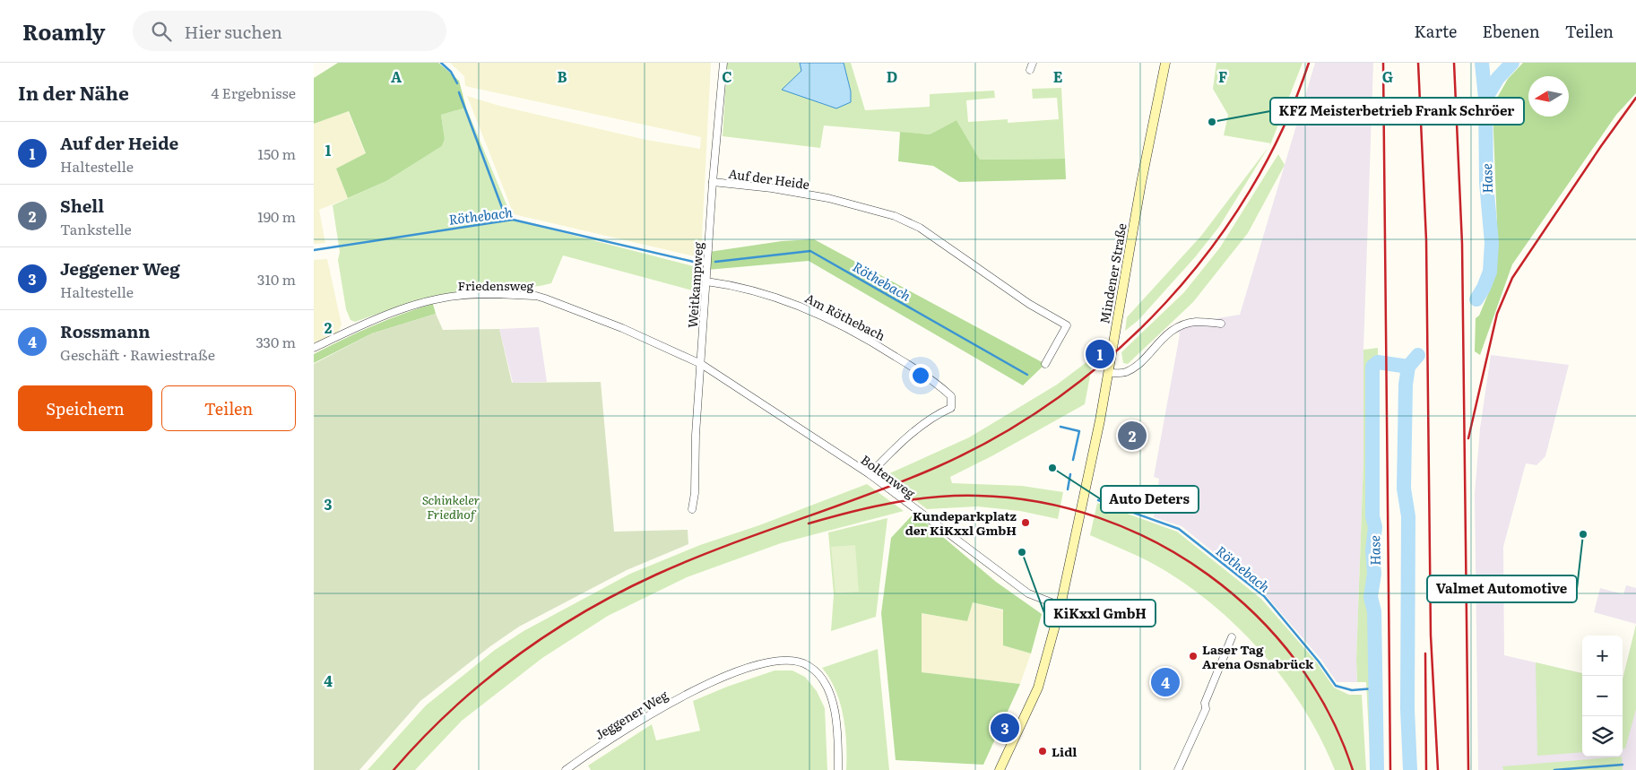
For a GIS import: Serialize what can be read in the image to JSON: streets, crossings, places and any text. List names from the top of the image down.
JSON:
{
  "streets": {
    "main road": ["Mindener Straße"],
    "street": [
      "Auf der Heide",
      "Friedensweg",
      "Weitkampweg",
      "Am Röthebach",
      "Boltenweg",
      "Jeggener Weg"
    ]
  },
  "crossings": [
    ["Auf der Heide", "Weitkampweg"],
    ["Mindener Straße", "Boltenweg"],
    ["Friedensweg", "Weitkampweg"],
    ["Friedensweg", "Boltenweg"],
    ["Weitkampweg", "Am Röthebach"],
    ["Weitkampweg", "Boltenweg"],
    ["Am Röthebach", "Boltenweg"]
  ],
  "water": ["Hase", "Röthebach"],
  "parks": ["Schinkeler Friedhof"],
  "places": [
    "KFZ Meisterbetrieb Frank Schröer",
    "Auto Deters",
    "Kundeparkplatz der KiKxxl GmbH",
    "Valmet Automotive",
    "KiKxxl GmbH",
    "Laser Tag Arena Osnabrück",
    "Lidl"
  ],
  "north": "left",
  "page": {
    "header": "Roamly",
    "search": "Hier suchen",
    "nav": ["Karte", "Ebenen", "Teilen"],
    "heading": ["In der Nähe", "4 Ergebnisse"],
    "list": [
      {
        "mark": "1",
        "name": "Auf der Heide",
        "note": "Haltestelle",
        "value": "150 m"
      },
      {
        "mark": "2",
        "name": "Shell",
        "note": "Tankstelle",
        "value": "190 m"
      },
      {
        "mark": "3",
        "name": "Jeggener Weg",
        "note": "Haltestelle",
        "value": "310 m"
      },
      {
        "mark": "4",
        "name": "Rossmann",
        "note": "Geschäft · Rawiestraße",
        "value": "330 m"
      }
    ],
    "pins": [
      "1",
      "2",
      "4",
      "3"
    ],
    "buttons": ["Speichern", "Teilen"],
    "map_buttons": ["+", "−"]
  },
  "grid": {
    "columns": [
      "A",
      "B",
      "C",
      "D",
      "E",
      "F",
      "G"
    ],
    "rows": [
      "1",
      "2",
      "3",
      "4"
    ]
  }
}
